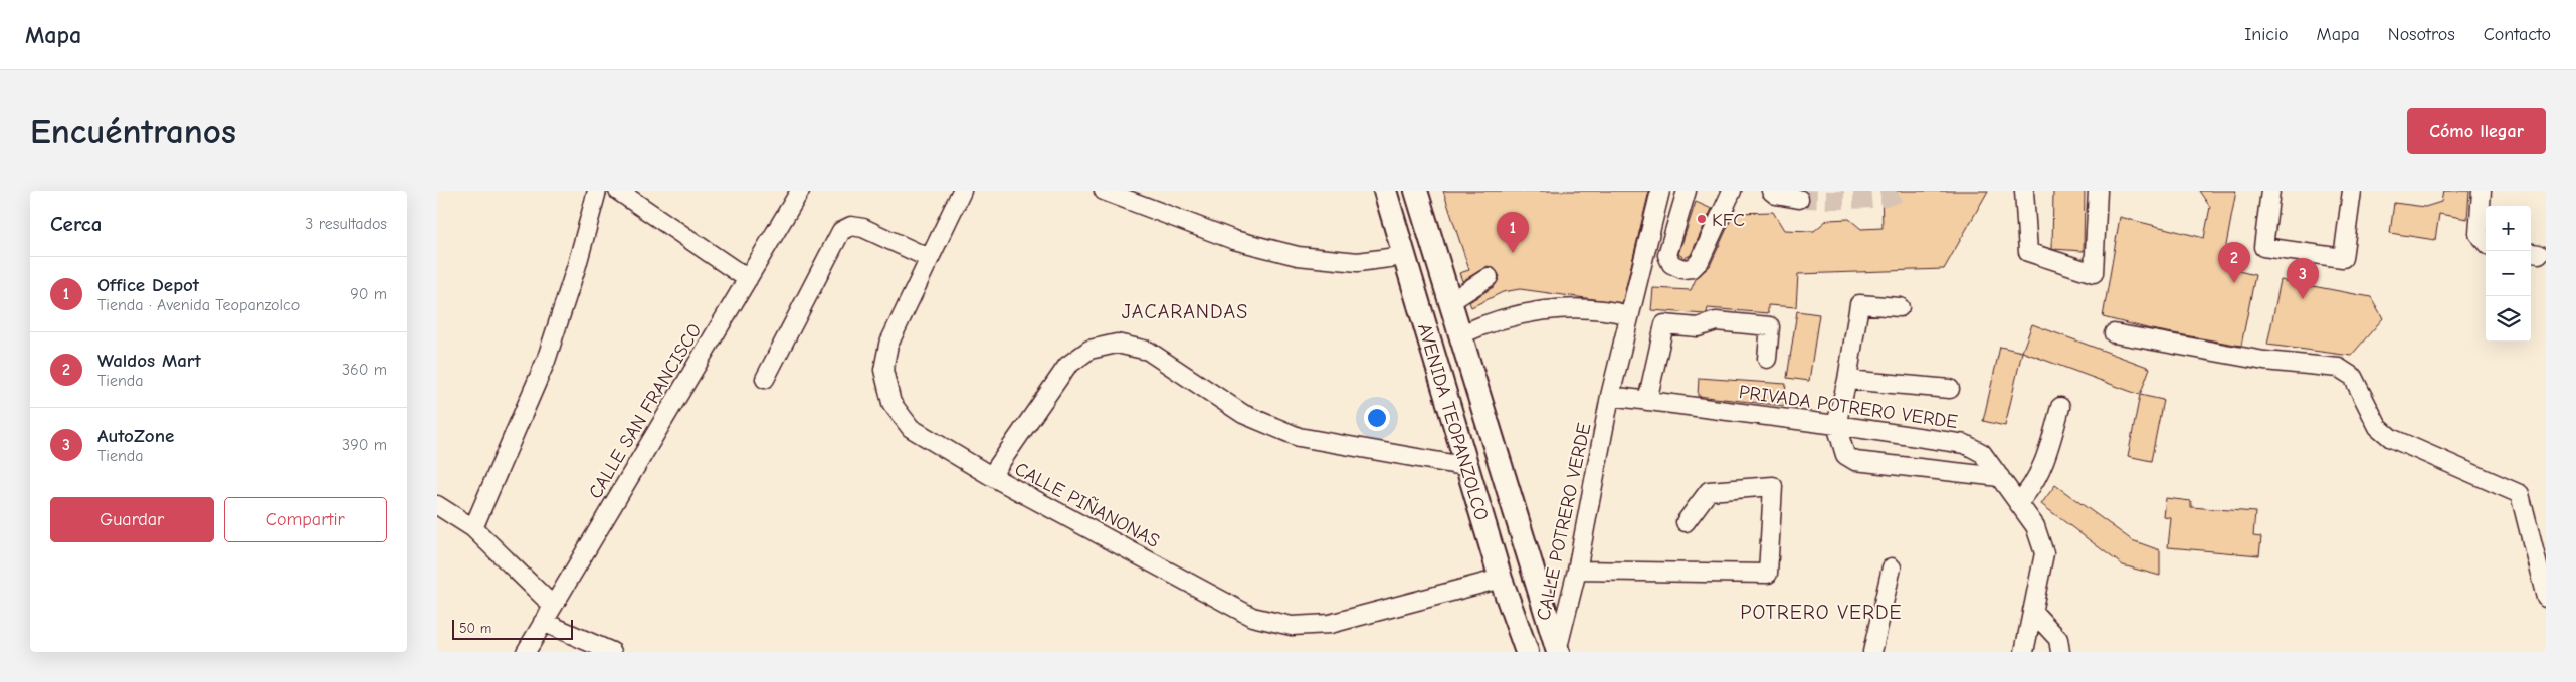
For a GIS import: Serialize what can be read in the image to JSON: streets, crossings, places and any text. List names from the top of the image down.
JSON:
{
  "streets": {
    "main road": ["AVENIDA TEOPANZOLCO"],
    "street": [
      "PRIVADA POTRERO VERDE",
      "CALLE SAN FRANCISCO",
      "CALLE PIÑANONAS",
      "CALLE POTRERO VERDE"
    ]
  },
  "crossings": [
    ["AVENIDA TEOPANZOLCO", "CALLE PIÑANONAS"],
    ["AVENIDA TEOPANZOLCO", "CALLE POTRERO VERDE"]
  ],
  "districts": ["JACARANDAS", "POTRERO VERDE"],
  "places": ["KFC"],
  "scale_bar": "50 m",
  "page": {
    "header": "Mapa",
    "nav": [
      "Inicio",
      "Mapa",
      "Nosotros",
      "Contacto"
    ],
    "buttons": [
      "Cómo llegar",
      ["Guardar", "Compartir"]
    ],
    "title": "Encuéntranos",
    "heading": ["Cerca", "3 resultados"],
    "map_buttons": ["+", "−"],
    "pins": ["1", "2", "3"],
    "list": [
      {
        "mark": "1",
        "name": "Office Depot",
        "note": "Tienda · Avenida Teopanzolco",
        "value": "90 m"
      },
      {
        "mark": "2",
        "name": "Waldos Mart",
        "note": "Tienda",
        "value": "360 m"
      },
      {
        "mark": "3",
        "name": "AutoZone",
        "note": "Tienda",
        "value": "390 m"
      }
    ],
    "scale": "50 m"
  }
}
